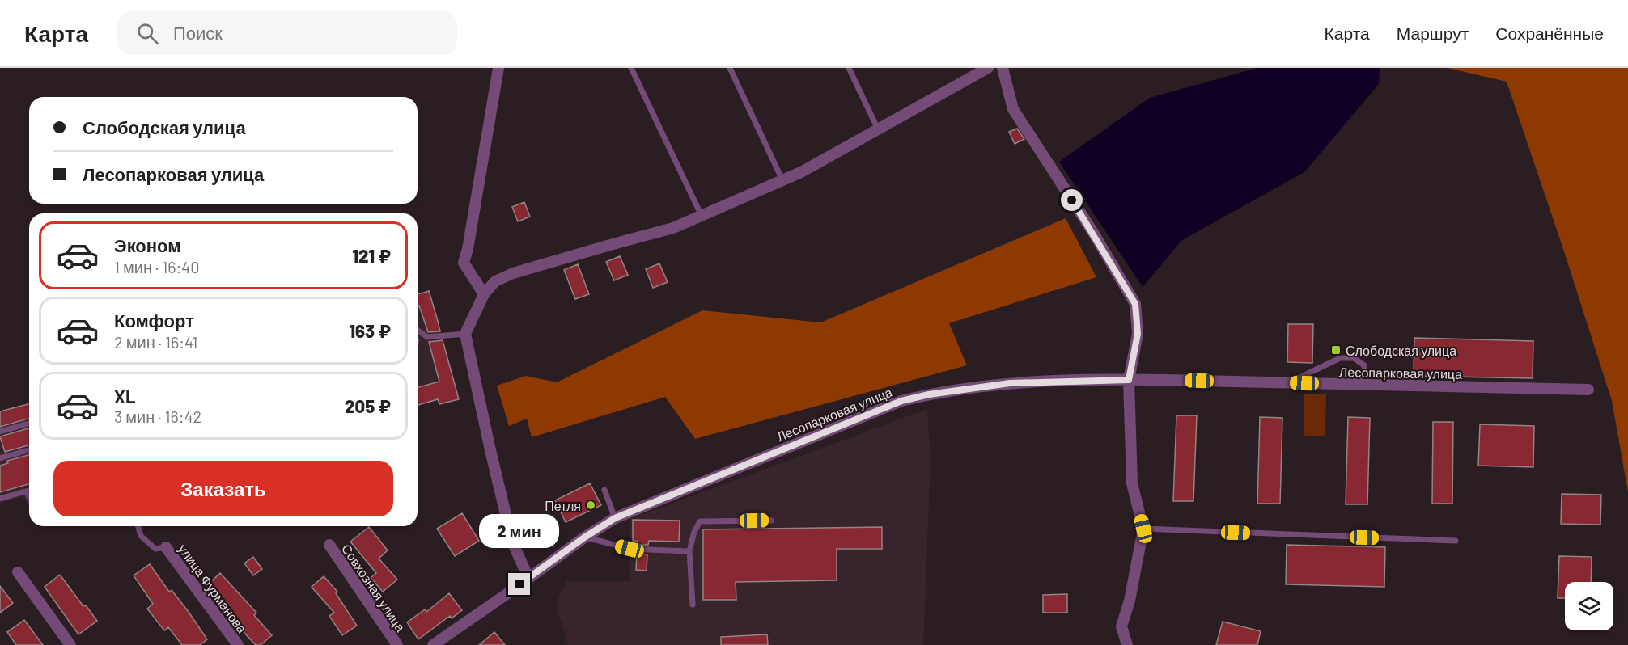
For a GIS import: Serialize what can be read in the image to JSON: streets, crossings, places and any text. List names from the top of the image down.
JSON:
{
  "streets": {
    "street": ["Лесопарковая улица", "Совхозная улица", "улица Фурманова"]
  },
  "places": {
    "transit": ["Слободская улица"],
    "other": ["Петля"]
  },
  "page": {
    "header": "Карта",
    "search": "Поиск",
    "nav": ["Карта", "Маршрут", "Сохранённые"],
    "banner": ["Слободская улица", "Лесопарковая улица"],
    "list": [
      {
        "name": "Эконом",
        "note": "1 мин · 16:40",
        "value": "121 ₽"
      },
      {
        "name": "Комфорт",
        "note": "2 мин · 16:41",
        "value": "163 ₽"
      },
      {
        "name": "XL",
        "note": "3 мин · 16:42",
        "value": "205 ₽"
      }
    ],
    "buttons": "Заказать",
    "bubble": "2 мин"
  }
}
